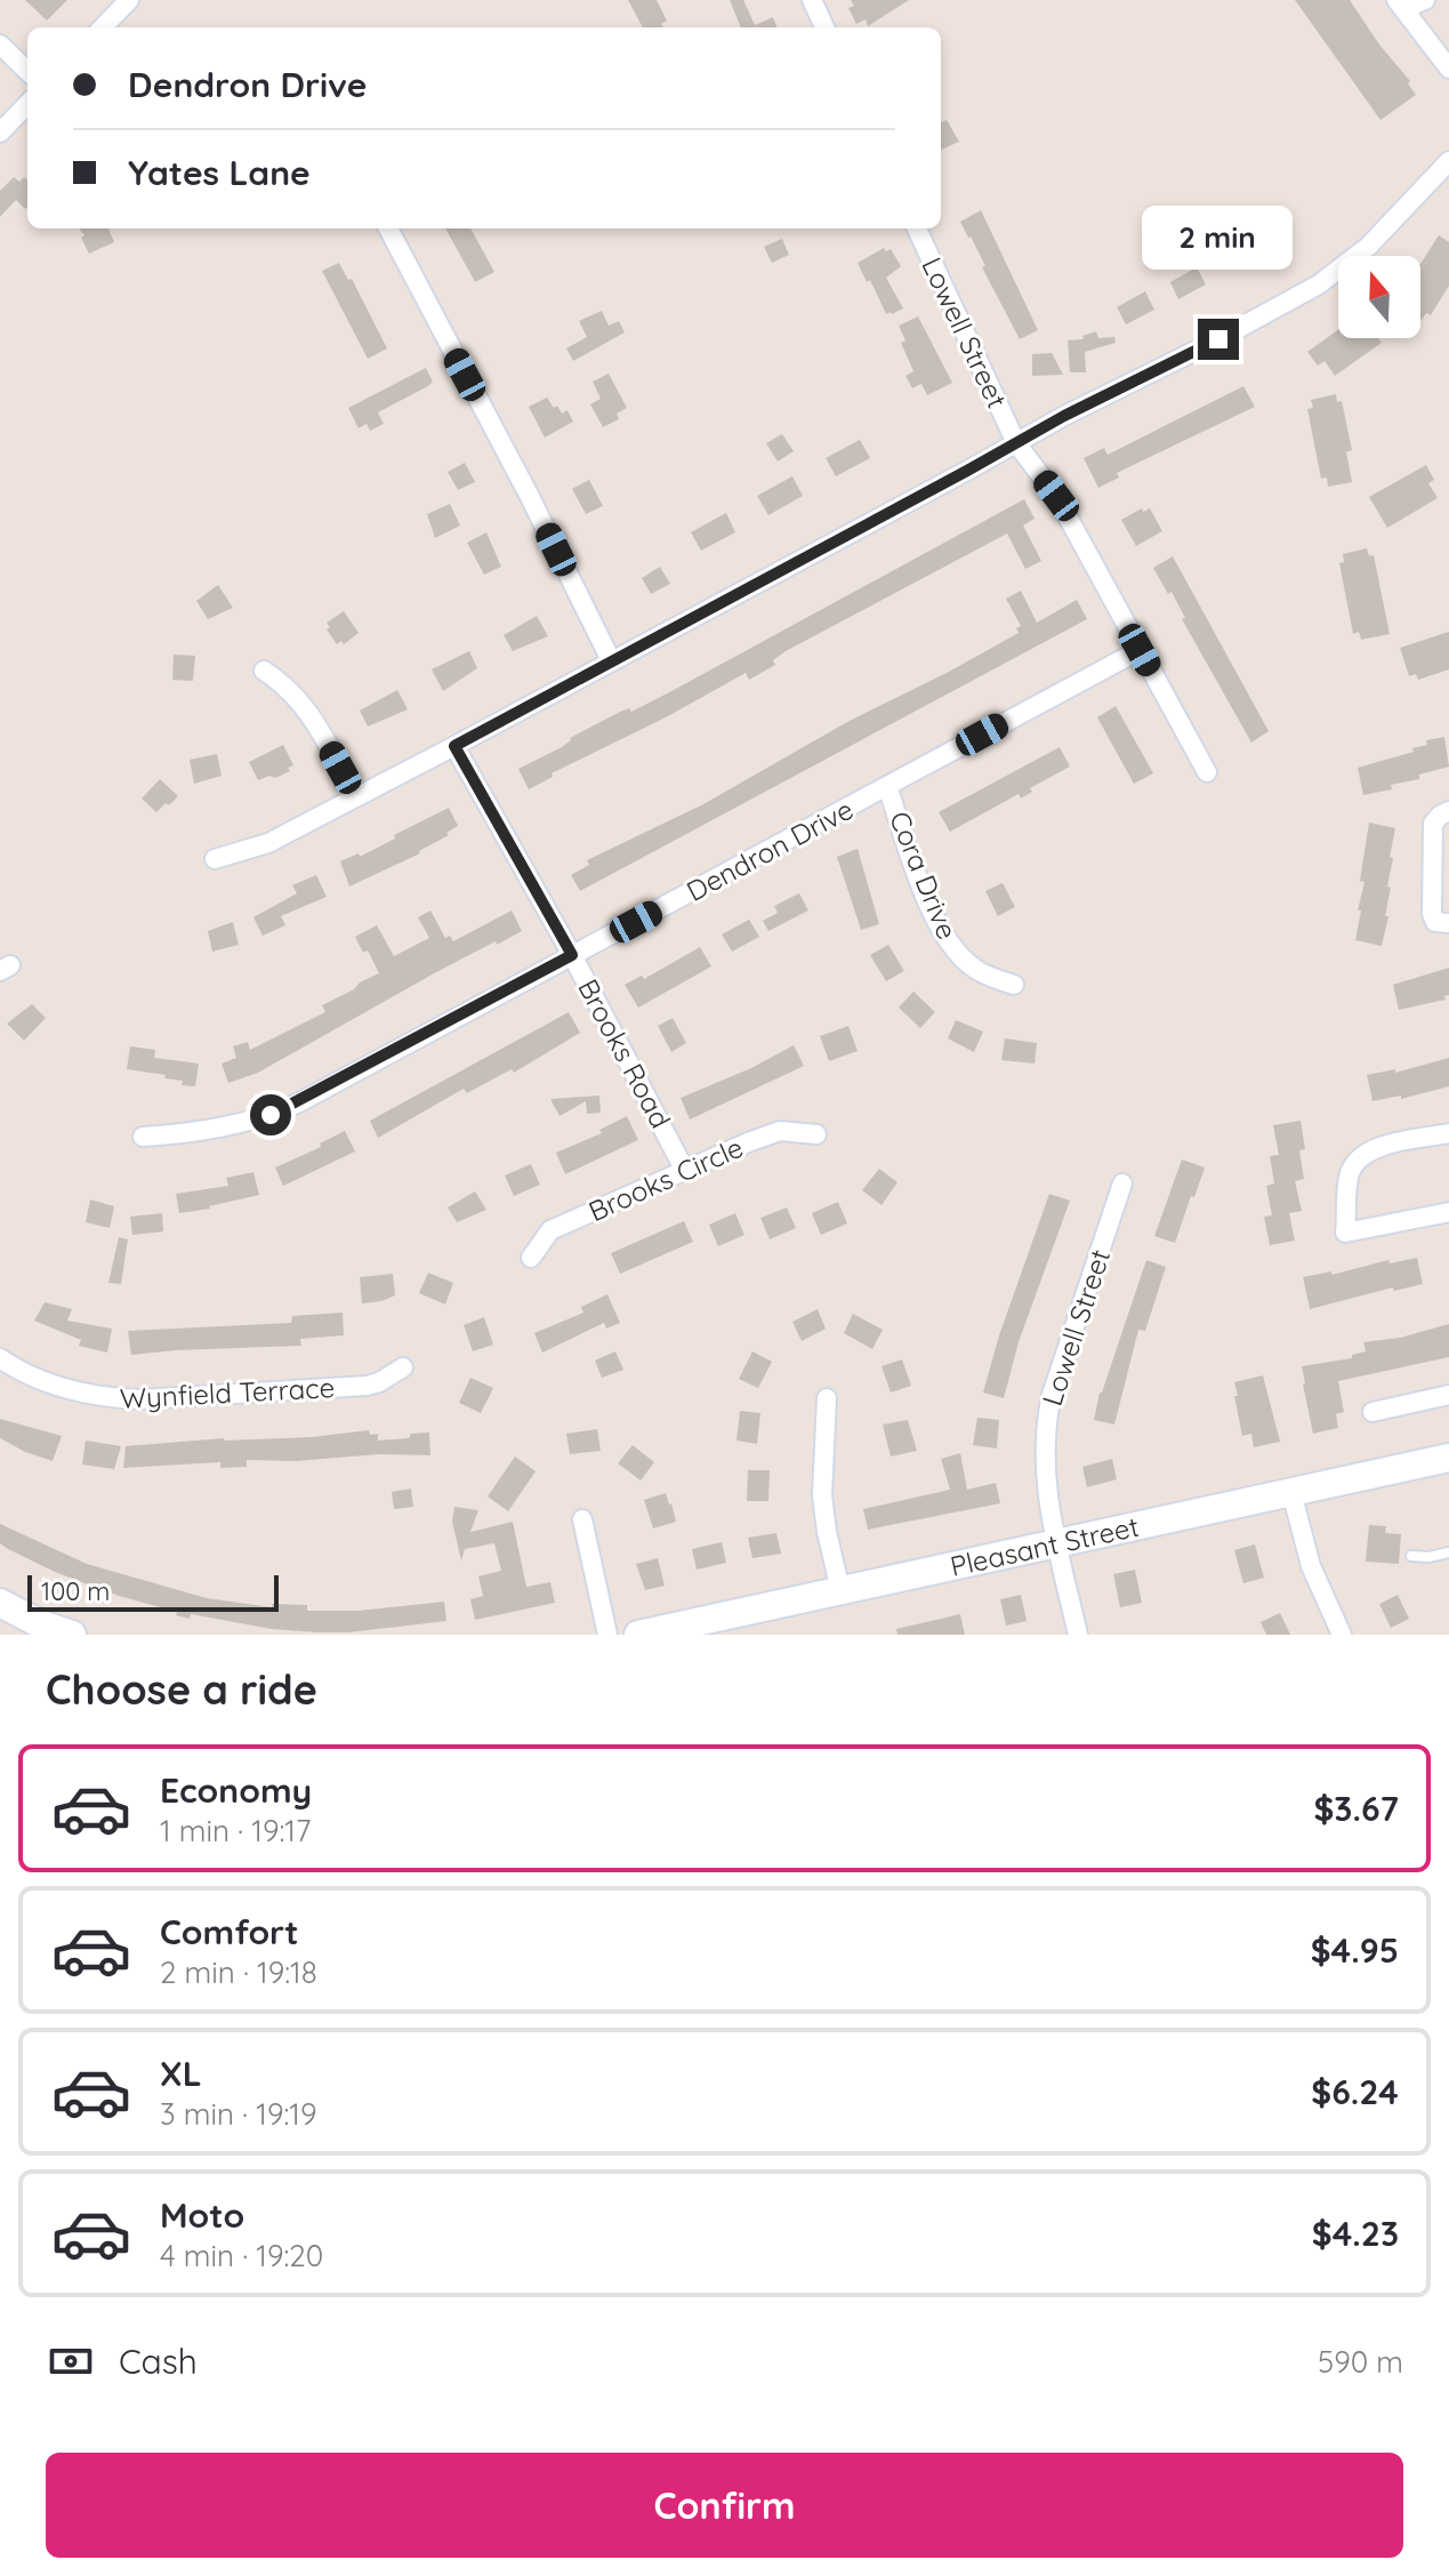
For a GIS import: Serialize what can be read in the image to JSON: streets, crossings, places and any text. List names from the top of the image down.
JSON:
{
  "streets": {
    "street": [
      "Lowell Street",
      "Dendron Drive",
      "Cora Drive",
      "Brooks Road",
      "Brooks Circle",
      "Wynfield Terrace",
      "Pleasant Street"
    ]
  },
  "crossings": [
    ["Lowell Street", "Dendron Drive"],
    ["Lowell Street", "Pleasant Street"],
    ["Dendron Drive", "Cora Drive"],
    ["Dendron Drive", "Brooks Road"],
    ["Brooks Road", "Brooks Circle"]
  ],
  "scale_bar": "100 m",
  "north": "top",
  "page": {
    "banner": ["Dendron Drive", "Yates Lane"],
    "bubble": "2 min",
    "scale": "100 m",
    "heading": "Choose a ride",
    "list": [
      {
        "name": "Economy",
        "note": "1 min · 19:17",
        "value": "$3.67"
      },
      {
        "name": "Comfort",
        "note": "2 min · 19:18",
        "value": "$4.95"
      },
      {
        "name": "XL",
        "note": "3 min · 19:19",
        "value": "$6.24"
      },
      {
        "name": "Moto",
        "note": "4 min · 19:20",
        "value": "$4.23"
      }
    ],
    "pay": ["Cash", "590 m"],
    "buttons": "Confirm"
  }
}
